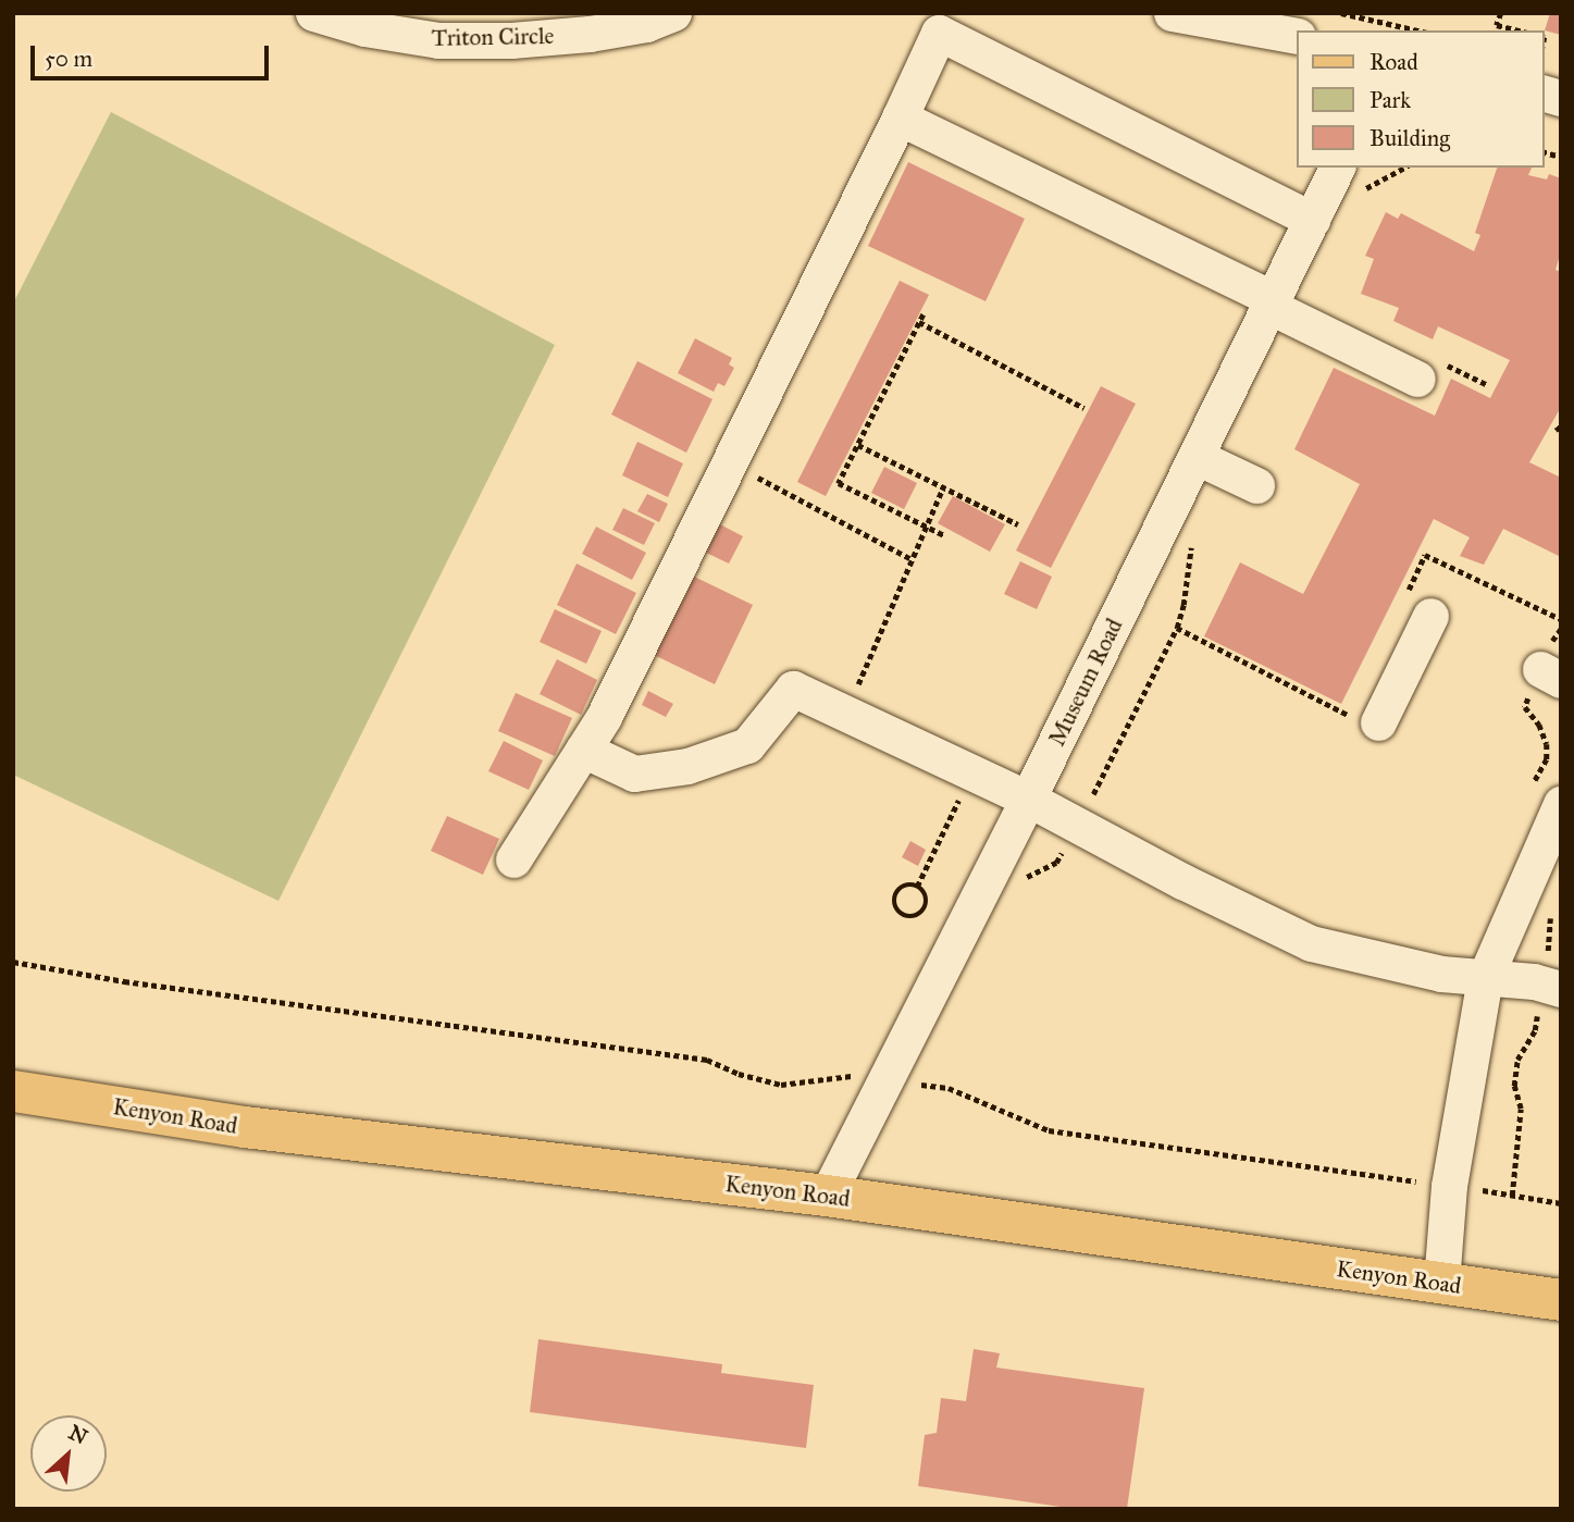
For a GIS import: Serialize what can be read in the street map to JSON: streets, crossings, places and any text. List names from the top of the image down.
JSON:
{
  "streets": {
    "main road": ["Kenyon Road"],
    "street": ["Triton Circle", "Museum Road"]
  },
  "crossings": [
    ["Museum Road", "Kenyon Road"]
  ],
  "legend": ["Road", "Park", "Building"],
  "scale_bar": "50 m",
  "north": "top right"
}
